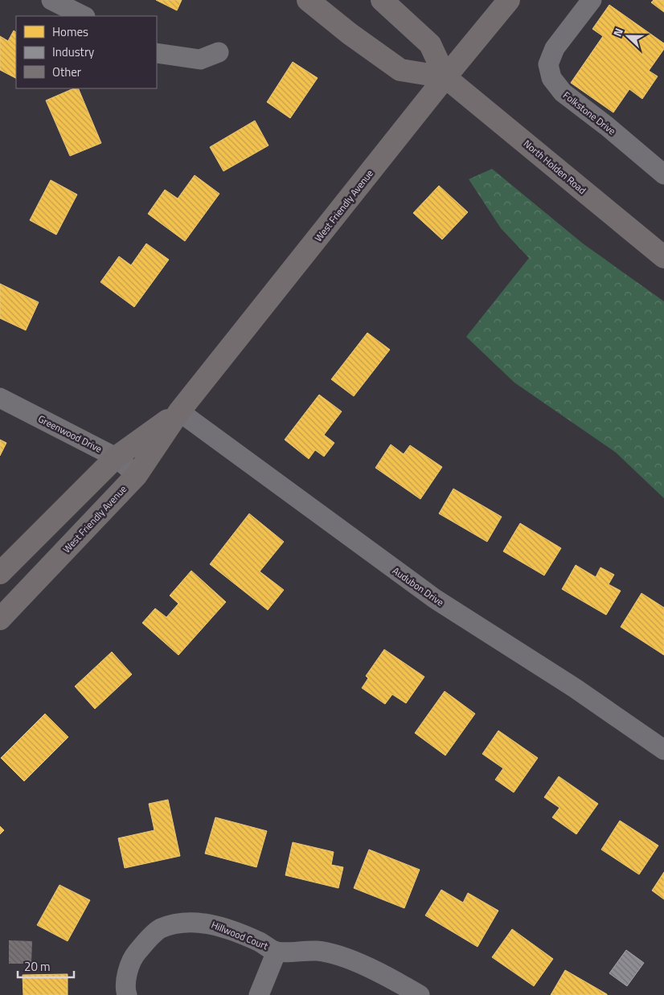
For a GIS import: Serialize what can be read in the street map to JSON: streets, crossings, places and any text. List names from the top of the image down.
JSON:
{
  "streets": {
    "main road": ["North Holden Road", "West Friendly Avenue"],
    "street": [
      "Folkstone Drive",
      "Greenwood Drive",
      "Audubon Drive",
      "Hillwood Court"
    ]
  },
  "crossings": [
    ["North Holden Road", "West Friendly Avenue"],
    ["West Friendly Avenue", "Greenwood Drive"],
    ["West Friendly Avenue", "Audubon Drive"]
  ],
  "legend": ["Homes", "Industry", "Other"],
  "scale_bar": "20 m",
  "north": "left"
}
